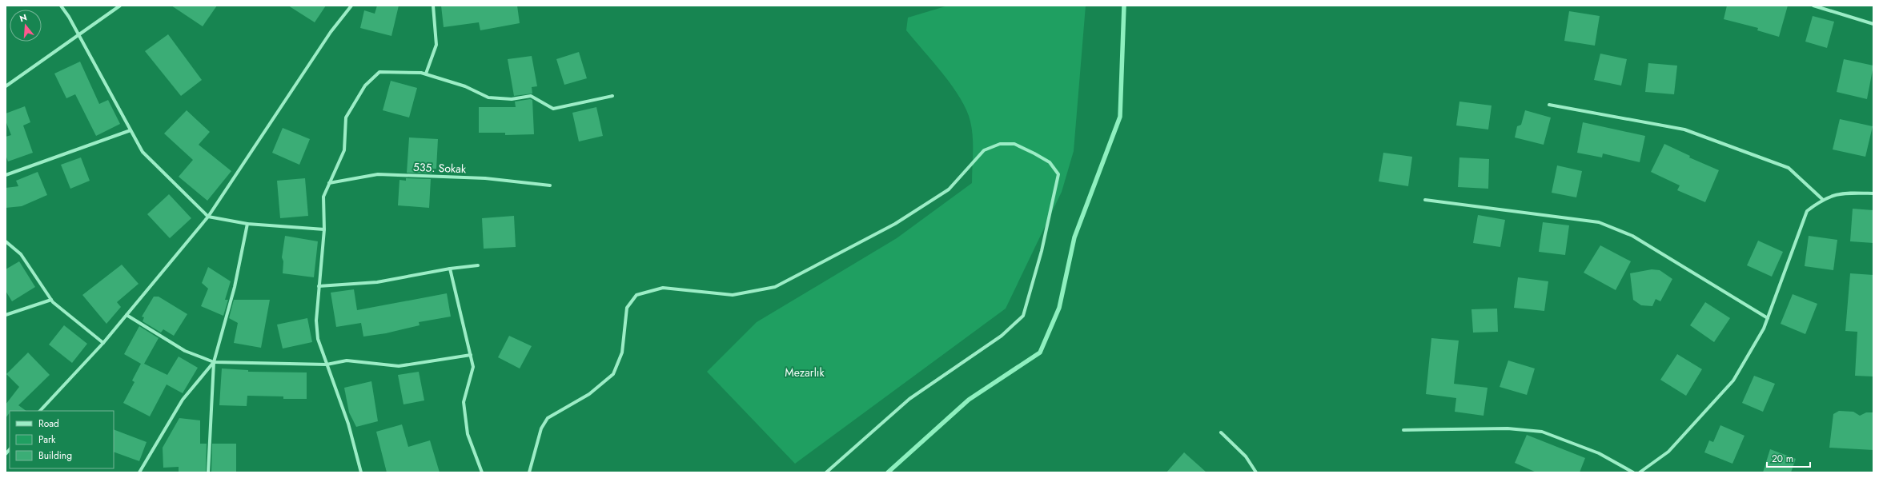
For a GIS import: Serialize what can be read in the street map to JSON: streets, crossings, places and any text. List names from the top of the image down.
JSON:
{
  "streets": {
    "street": ["535. Sokak"]
  },
  "parks": ["Mezarlık"],
  "legend": ["Road", "Park", "Building"],
  "scale_bar": "20 m",
  "north": "top"
}
